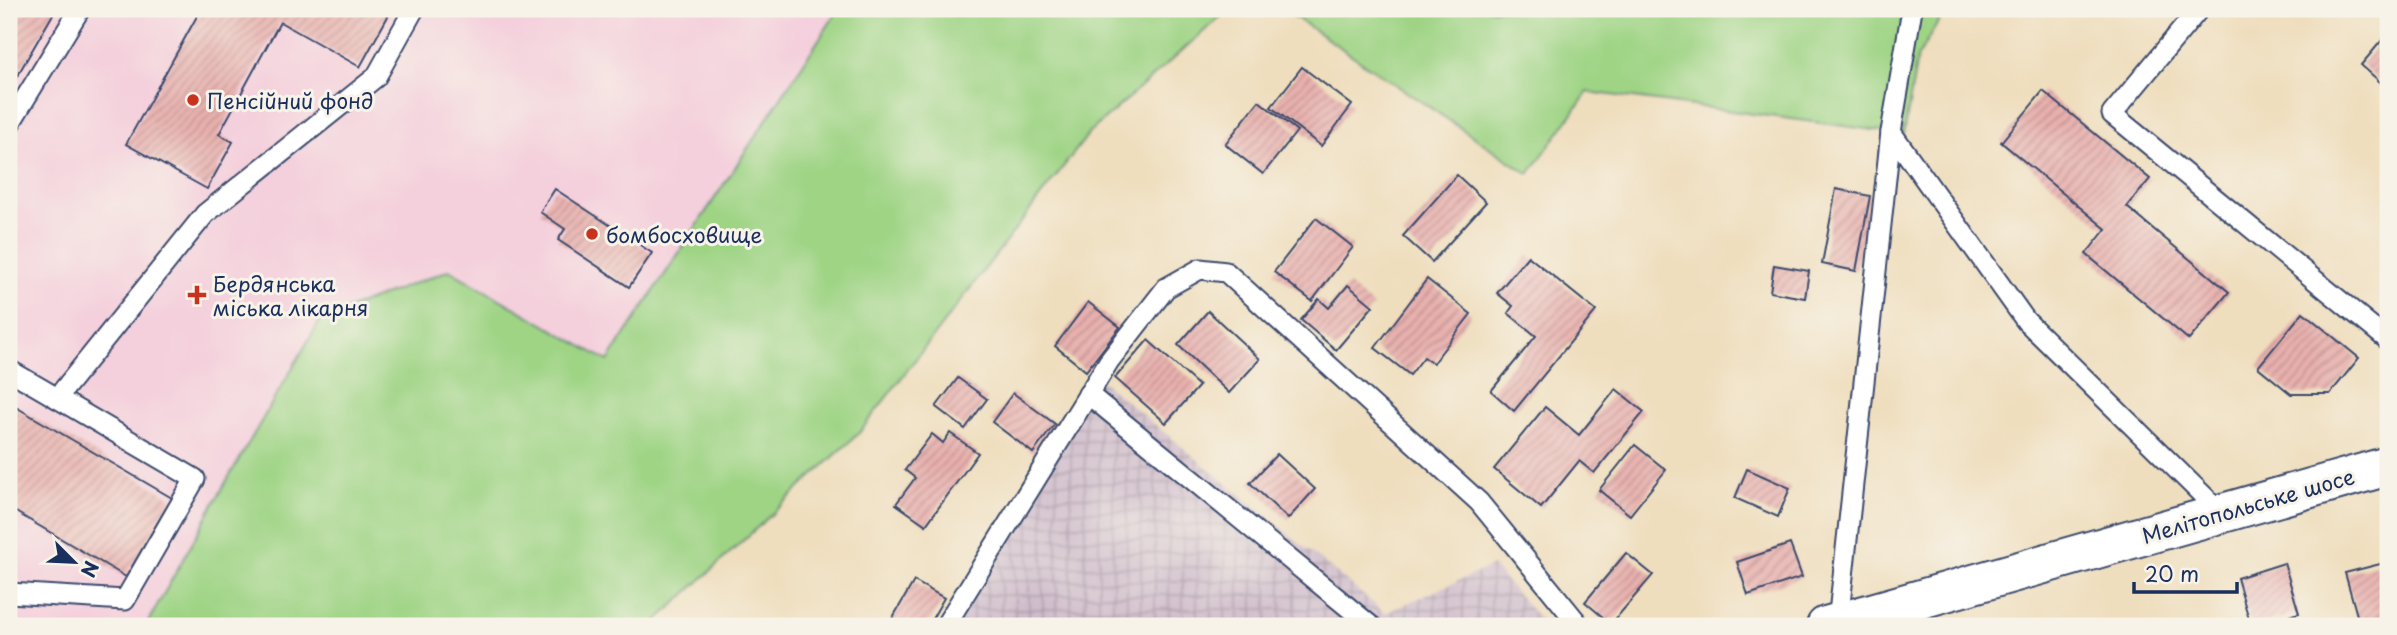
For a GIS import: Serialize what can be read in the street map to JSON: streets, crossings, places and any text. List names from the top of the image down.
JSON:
{
  "streets": {
    "main road": ["Мелітопольське шосе"]
  },
  "places": {
    "other": ["Пенсійний фонд", "бомбосховище"],
    "health": ["Бердянська міська лікарня"]
  },
  "scale_bar": "20 m",
  "north": "bottom right"
}
